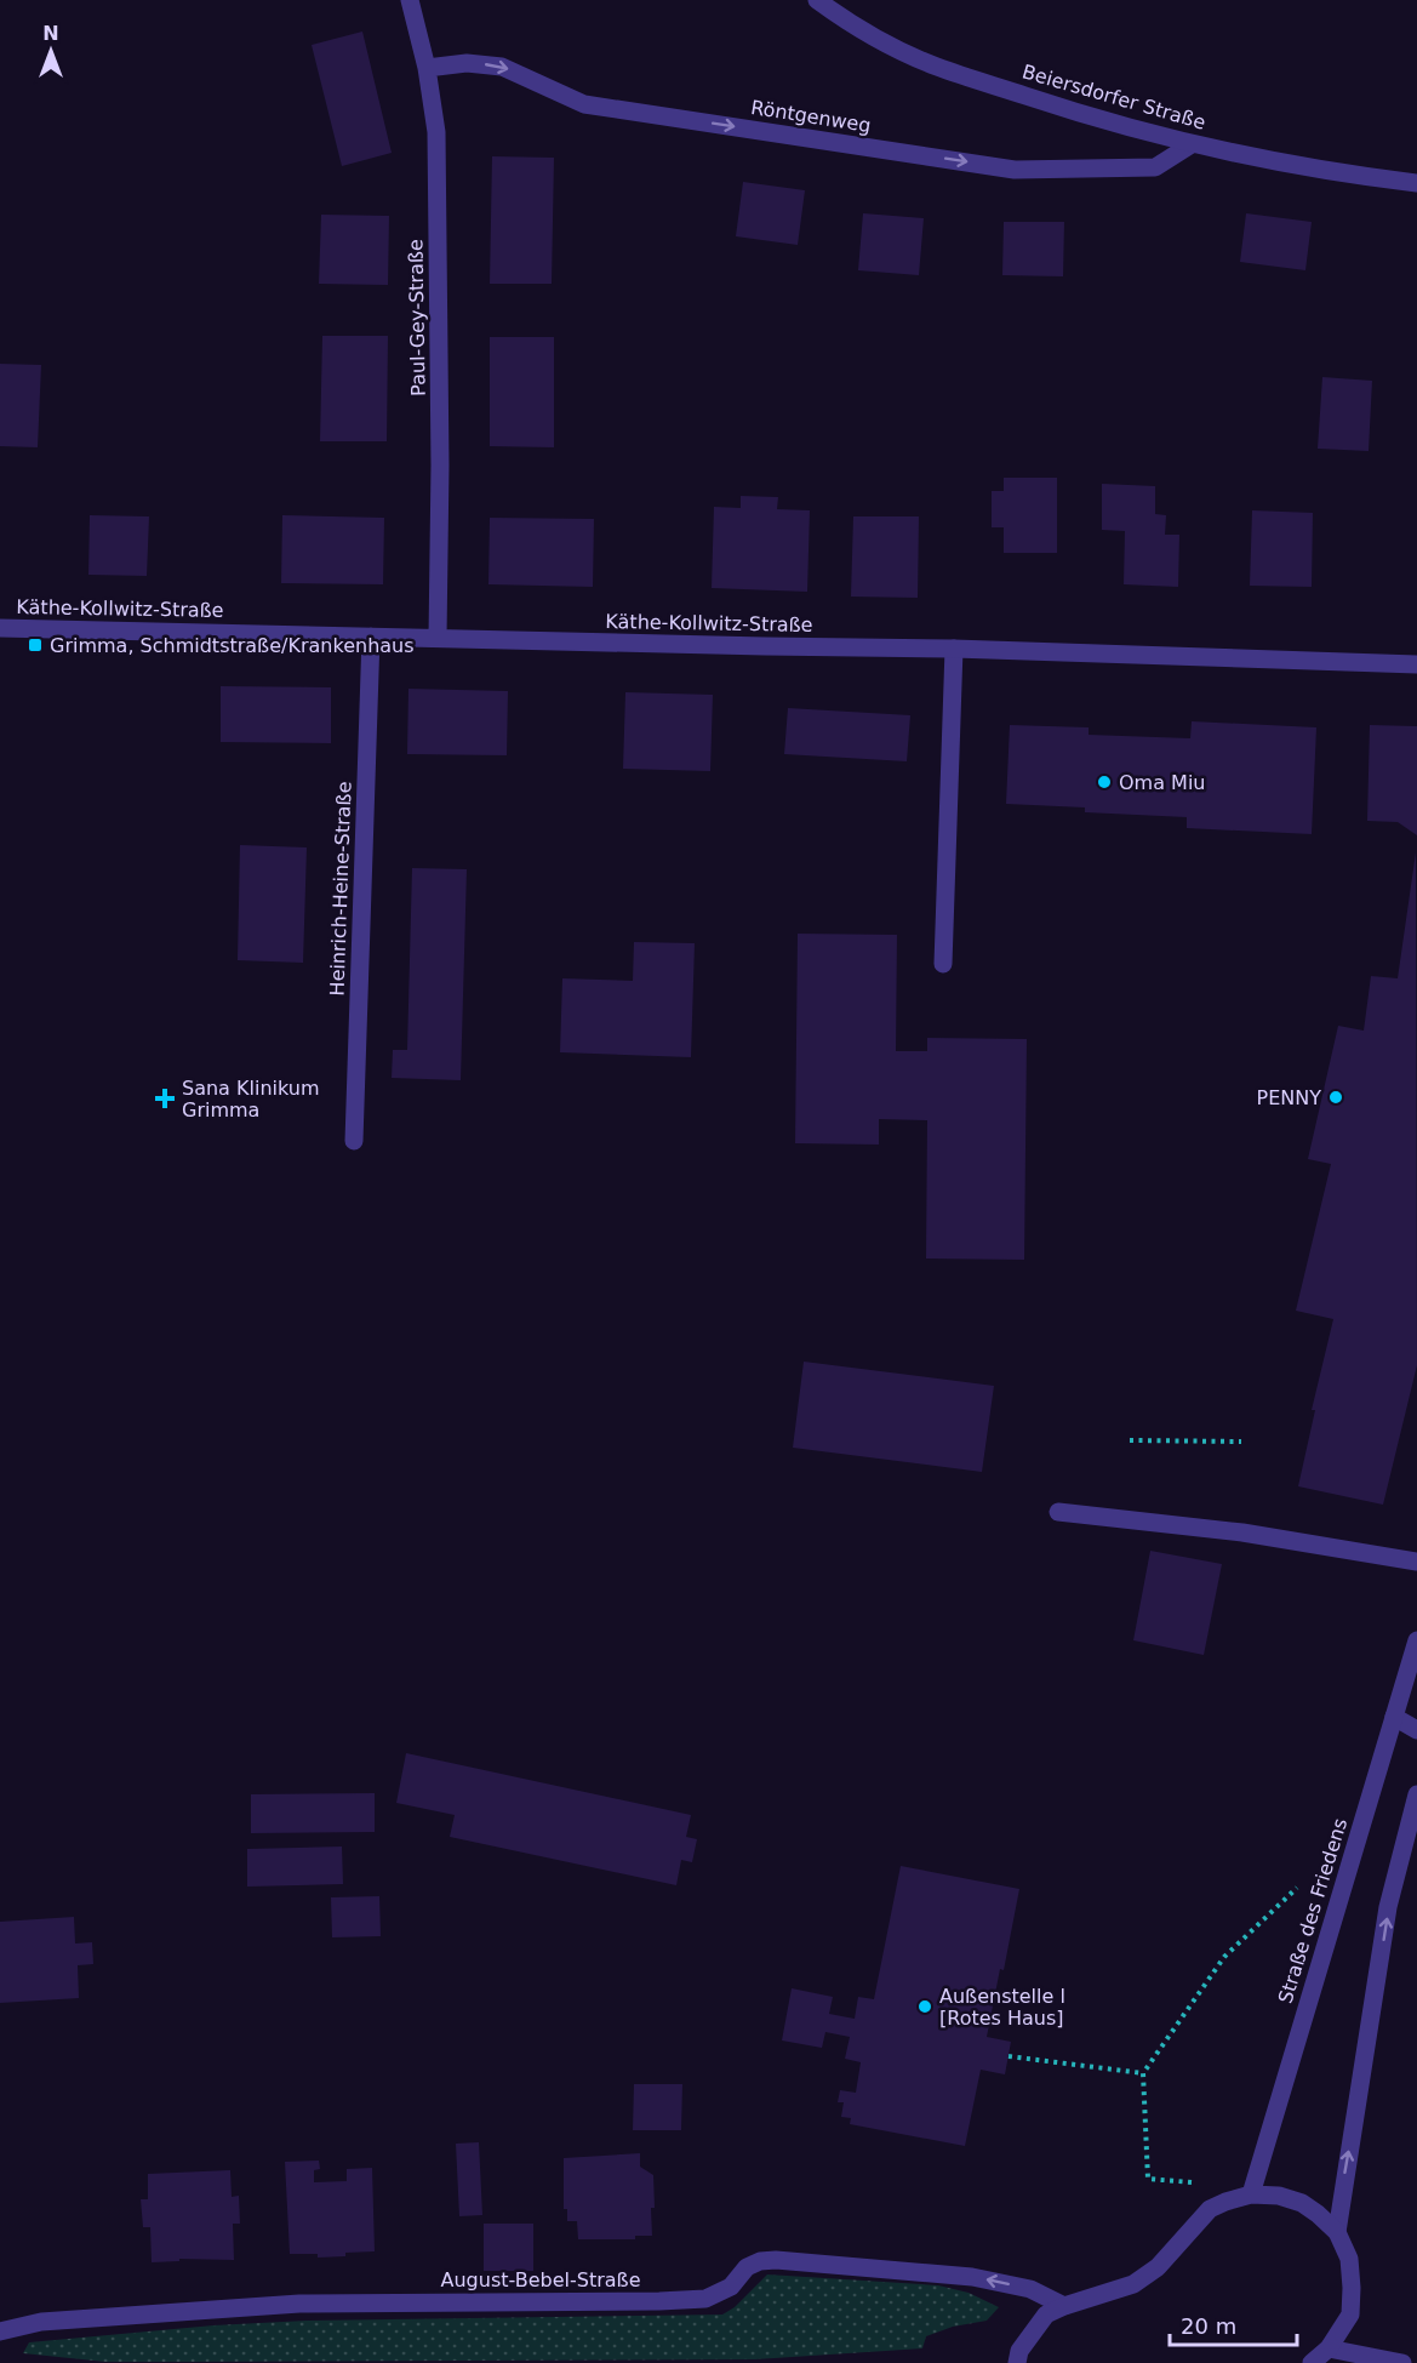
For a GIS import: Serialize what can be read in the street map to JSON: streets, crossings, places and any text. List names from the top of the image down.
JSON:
{
  "streets": {
    "street": [
      "Beiersdorfer Straße",
      "Röntgenweg",
      "Paul-Gey-Straße",
      "Käthe-Kollwitz-Straße",
      "Heinrich-Heine-Straße",
      "Straße des Friedens",
      "August-Bebel-Straße"
    ]
  },
  "crossings": [
    ["Beiersdorfer Straße", "Röntgenweg"],
    ["Röntgenweg", "Paul-Gey-Straße"],
    ["Paul-Gey-Straße", "Käthe-Kollwitz-Straße"],
    ["Käthe-Kollwitz-Straße", "Heinrich-Heine-Straße"]
  ],
  "one_way": ["Röntgenweg", "August-Bebel-Straße"],
  "places": {
    "transit": ["Grimma, Schmidtstraße/Krankenhaus"],
    "other": ["Oma Miu", "PENNY", "Außenstelle l [Rotes Haus]"],
    "health": ["Sana Klinikum Grimma"]
  },
  "scale_bar": "20 m",
  "north": "top"
}
